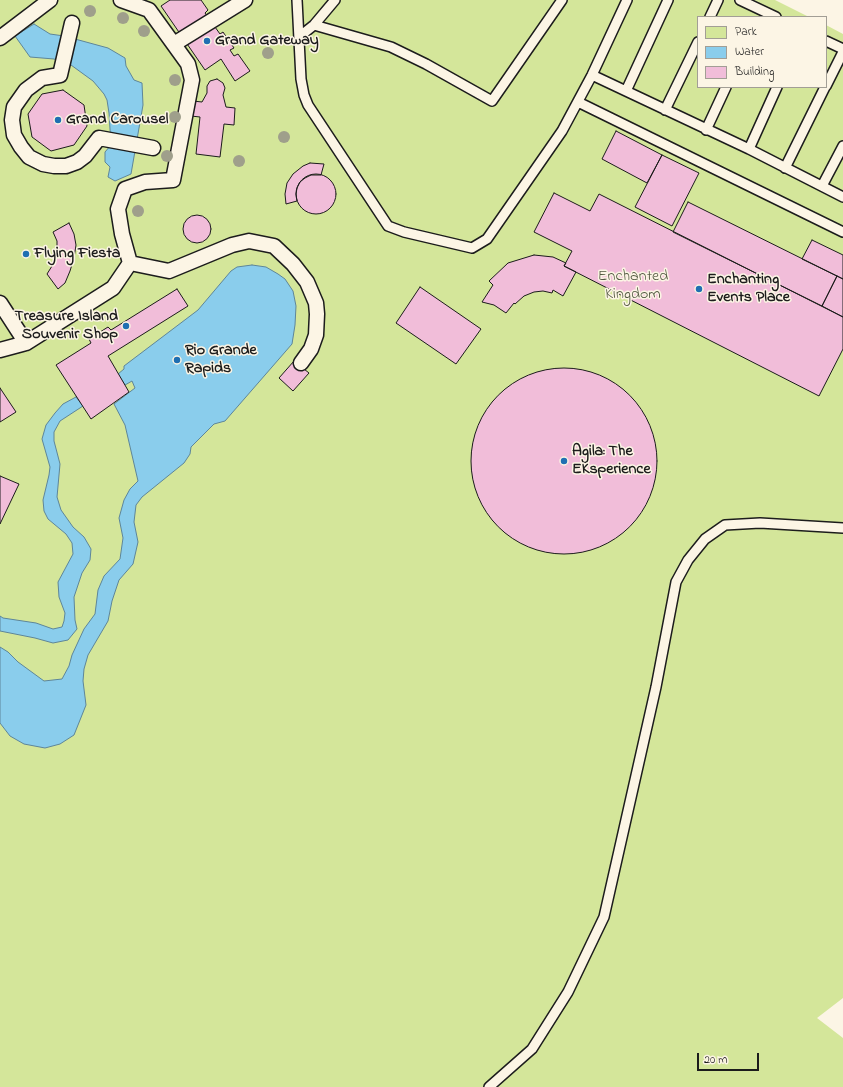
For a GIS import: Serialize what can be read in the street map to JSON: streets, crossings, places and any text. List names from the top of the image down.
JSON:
{
  "parks": ["Enchanted Kingdom"],
  "places": [
    "Grand Gateway",
    "Grand Carousel",
    "Flying Fiesta",
    "Enchanting Events Place",
    "Treasure Island Souvenir Shop",
    "Rio Grande Rapids",
    "Agila: The EKsperience"
  ],
  "legend": ["Park", "Water", "Building"],
  "scale_bar": "20 m"
}
